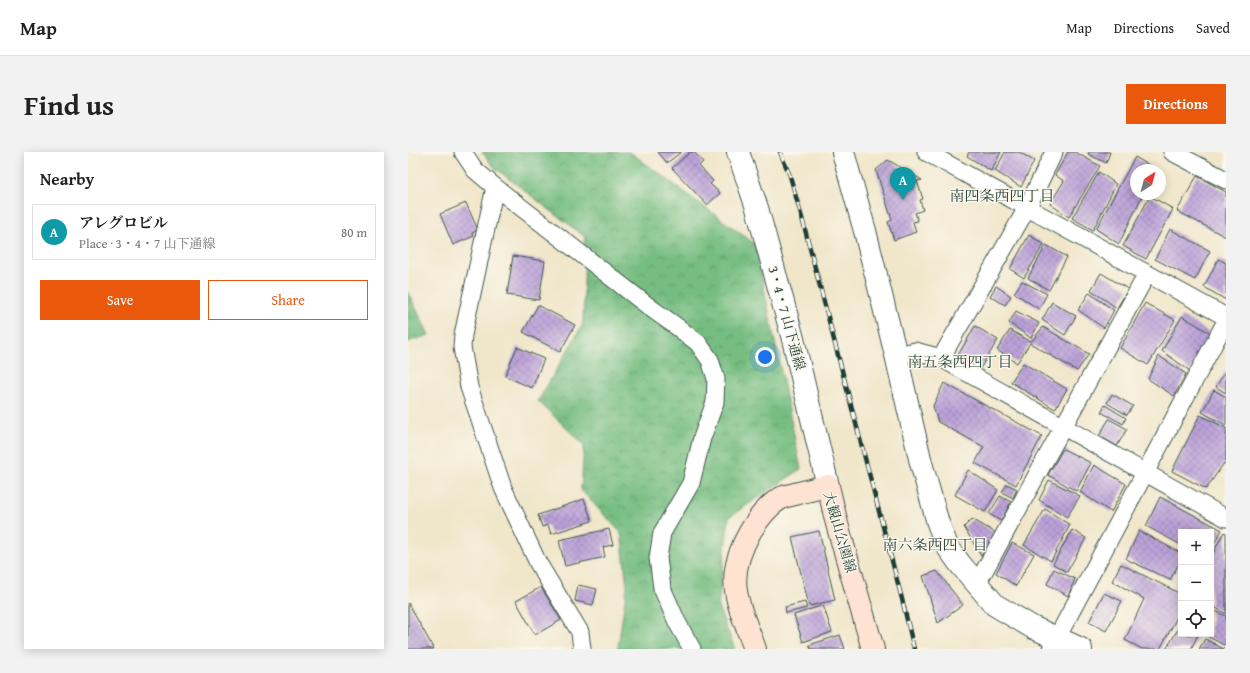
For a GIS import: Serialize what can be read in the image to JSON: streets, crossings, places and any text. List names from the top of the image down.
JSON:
{
  "streets": {
    "main road": ["大観山公園線"],
    "street": ["3・4・7 山下通線"]
  },
  "crossings": [
    ["3・4・7 山下通線", "大観山公園線"]
  ],
  "districts": ["南四条西四丁目", "南五条西四丁目", "南六条西四丁目"],
  "north": "top right",
  "page": {
    "header": "Map",
    "nav": ["Map", "Directions", "Saved"],
    "title": "Find us",
    "buttons": [
      "Directions",
      ["Save", "Share"]
    ],
    "heading": "Nearby",
    "pins": "A",
    "list": [
      {
        "mark": "A",
        "name": "アレグロビル",
        "note": "Place · 3・4・7 山下通線",
        "value": "80 m"
      }
    ],
    "map_buttons": ["+", "−"]
  }
}
